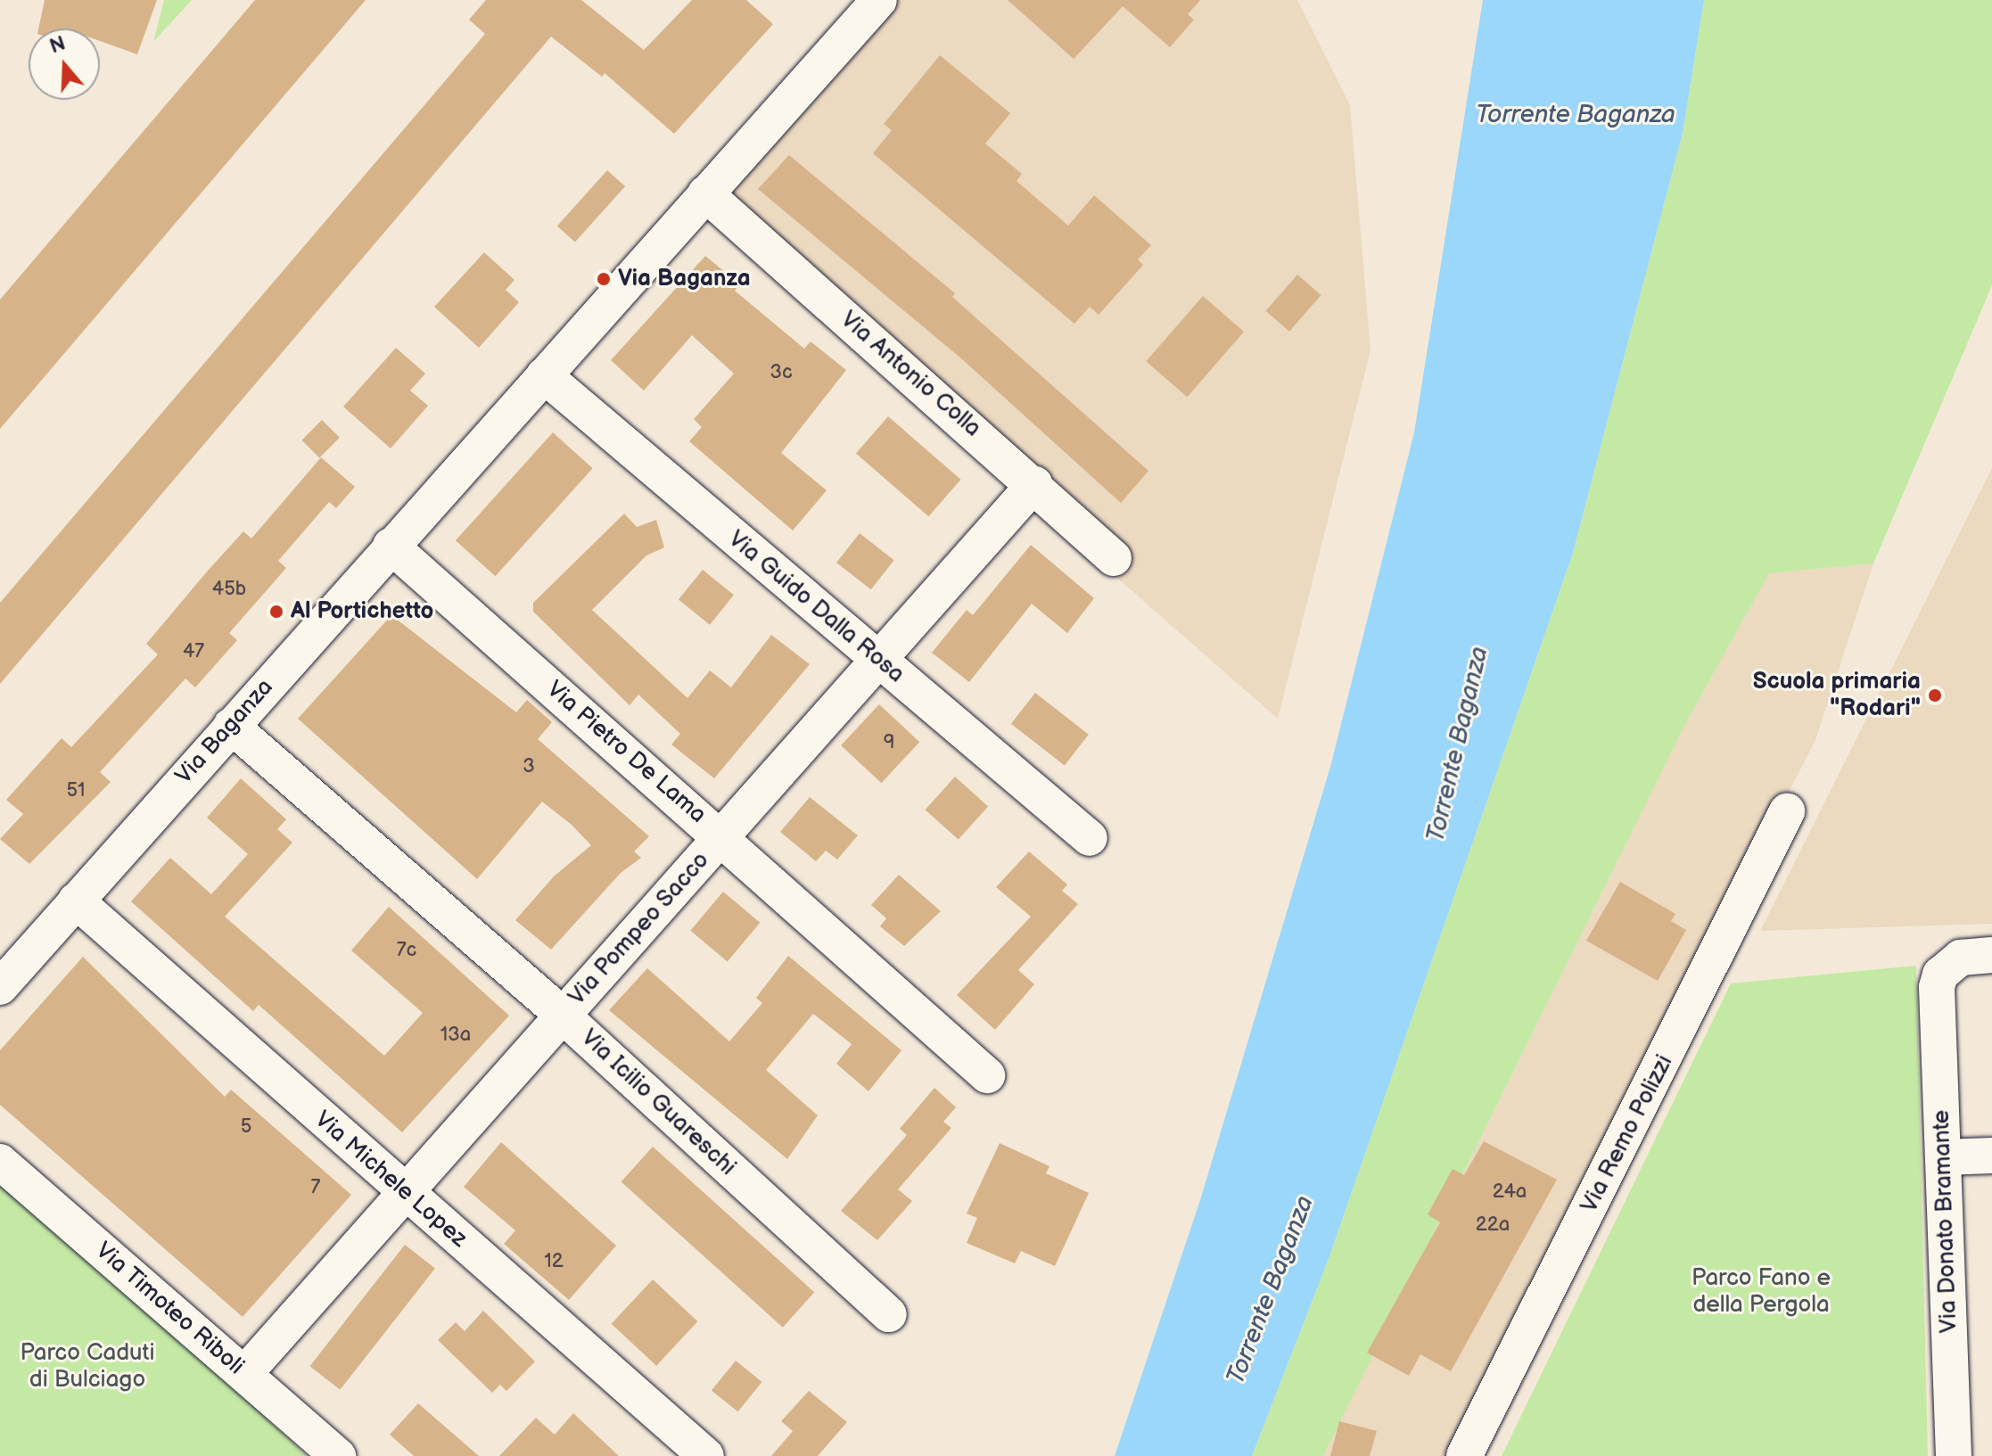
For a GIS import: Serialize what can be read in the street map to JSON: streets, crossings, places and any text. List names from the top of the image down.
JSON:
{
  "streets": {
    "street": [
      "Via Antonio Colla",
      "Via Guido Dalla Rosa",
      "Via Baganza",
      "Via Pietro De Lama",
      "Via Pompeo Sacco",
      "Via Icilio Guareschi",
      "Via Remo Polizzi",
      "Via Michele Lopez",
      "Via Donato Bramante",
      "Via Timoteo Riboli"
    ]
  },
  "crossings": [
    ["Via Antonio Colla", "Via Baganza"],
    ["Via Antonio Colla", "Via Pompeo Sacco"],
    ["Via Guido Dalla Rosa", "Via Baganza"],
    ["Via Guido Dalla Rosa", "Via Pompeo Sacco"],
    ["Via Baganza", "Via Pietro De Lama"],
    ["Via Baganza", "Via Icilio Guareschi"],
    ["Via Baganza", "Via Michele Lopez"],
    ["Via Pietro De Lama", "Via Pompeo Sacco"],
    ["Via Pompeo Sacco", "Via Icilio Guareschi"],
    ["Via Pompeo Sacco", "Via Michele Lopez"],
    ["Via Pompeo Sacco", "Via Timoteo Riboli"]
  ],
  "water": ["Torrente Baganza"],
  "parks": ["Parco Fano e della Pergola", "Parco Caduti di Bulciago"],
  "places": ["Via Baganza", "Al Portichetto", "Scuola primaria \"Rodari\""],
  "house_numbers": [
    "3c",
    "45b",
    "47",
    "9",
    "3",
    "51",
    "7c",
    "13a",
    "5",
    "7",
    "24a",
    "22a",
    "12"
  ],
  "north": "top"
}
